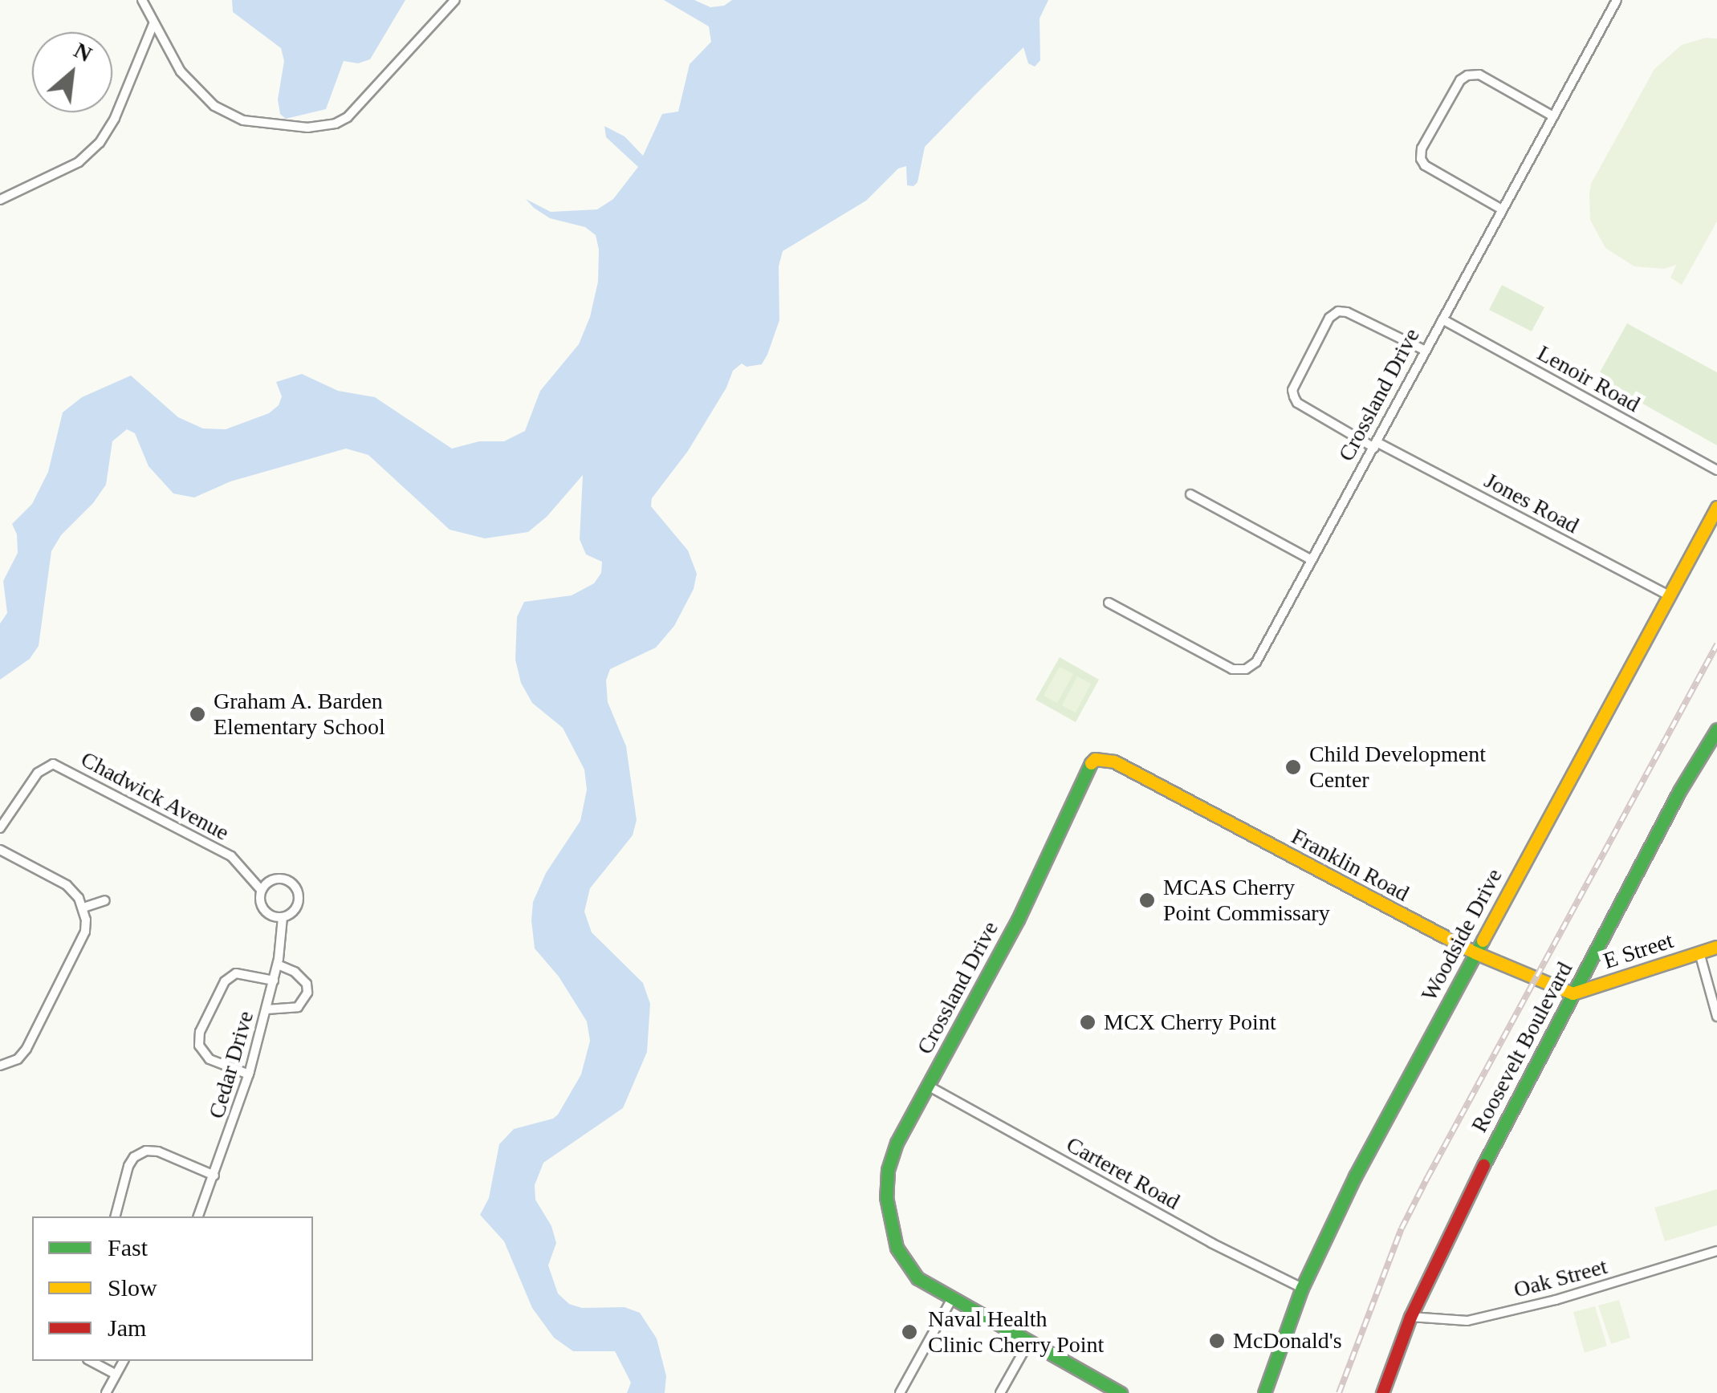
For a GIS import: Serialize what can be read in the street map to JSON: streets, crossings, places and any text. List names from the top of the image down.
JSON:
{
  "streets": {
    "street": [
      "Lenoir Road",
      "Crossland Drive",
      "Jones Road",
      "Chadwick Avenue",
      "Franklin Road",
      "Woodside Drive",
      "E Street",
      "Roosevelt Boulevard",
      "Cedar Drive",
      "Carteret Road",
      "Oak Street"
    ]
  },
  "crossings": [
    ["Lenoir Road", "Crossland Drive"],
    ["Crossland Drive", "Jones Road"],
    ["Crossland Drive", "Franklin Road"],
    ["Crossland Drive", "Carteret Road"],
    ["Jones Road", "Woodside Drive"],
    ["Chadwick Avenue", "Cedar Drive"],
    ["Franklin Road", "Woodside Drive"],
    ["Franklin Road", "E Street"],
    ["Franklin Road", "Roosevelt Boulevard"],
    ["Woodside Drive", "Carteret Road"],
    ["E Street", "Roosevelt Boulevard"],
    ["Roosevelt Boulevard", "Oak Street"]
  ],
  "places": [
    "Graham A. Barden Elementary School",
    "Child Development Center",
    "MCAS Cherry Point Commissary",
    "MCX Cherry Point",
    "Naval Health Clinic Cherry Point",
    "McDonald's"
  ],
  "legend": ["Fast", "Slow", "Jam"],
  "north": "top right"
}
